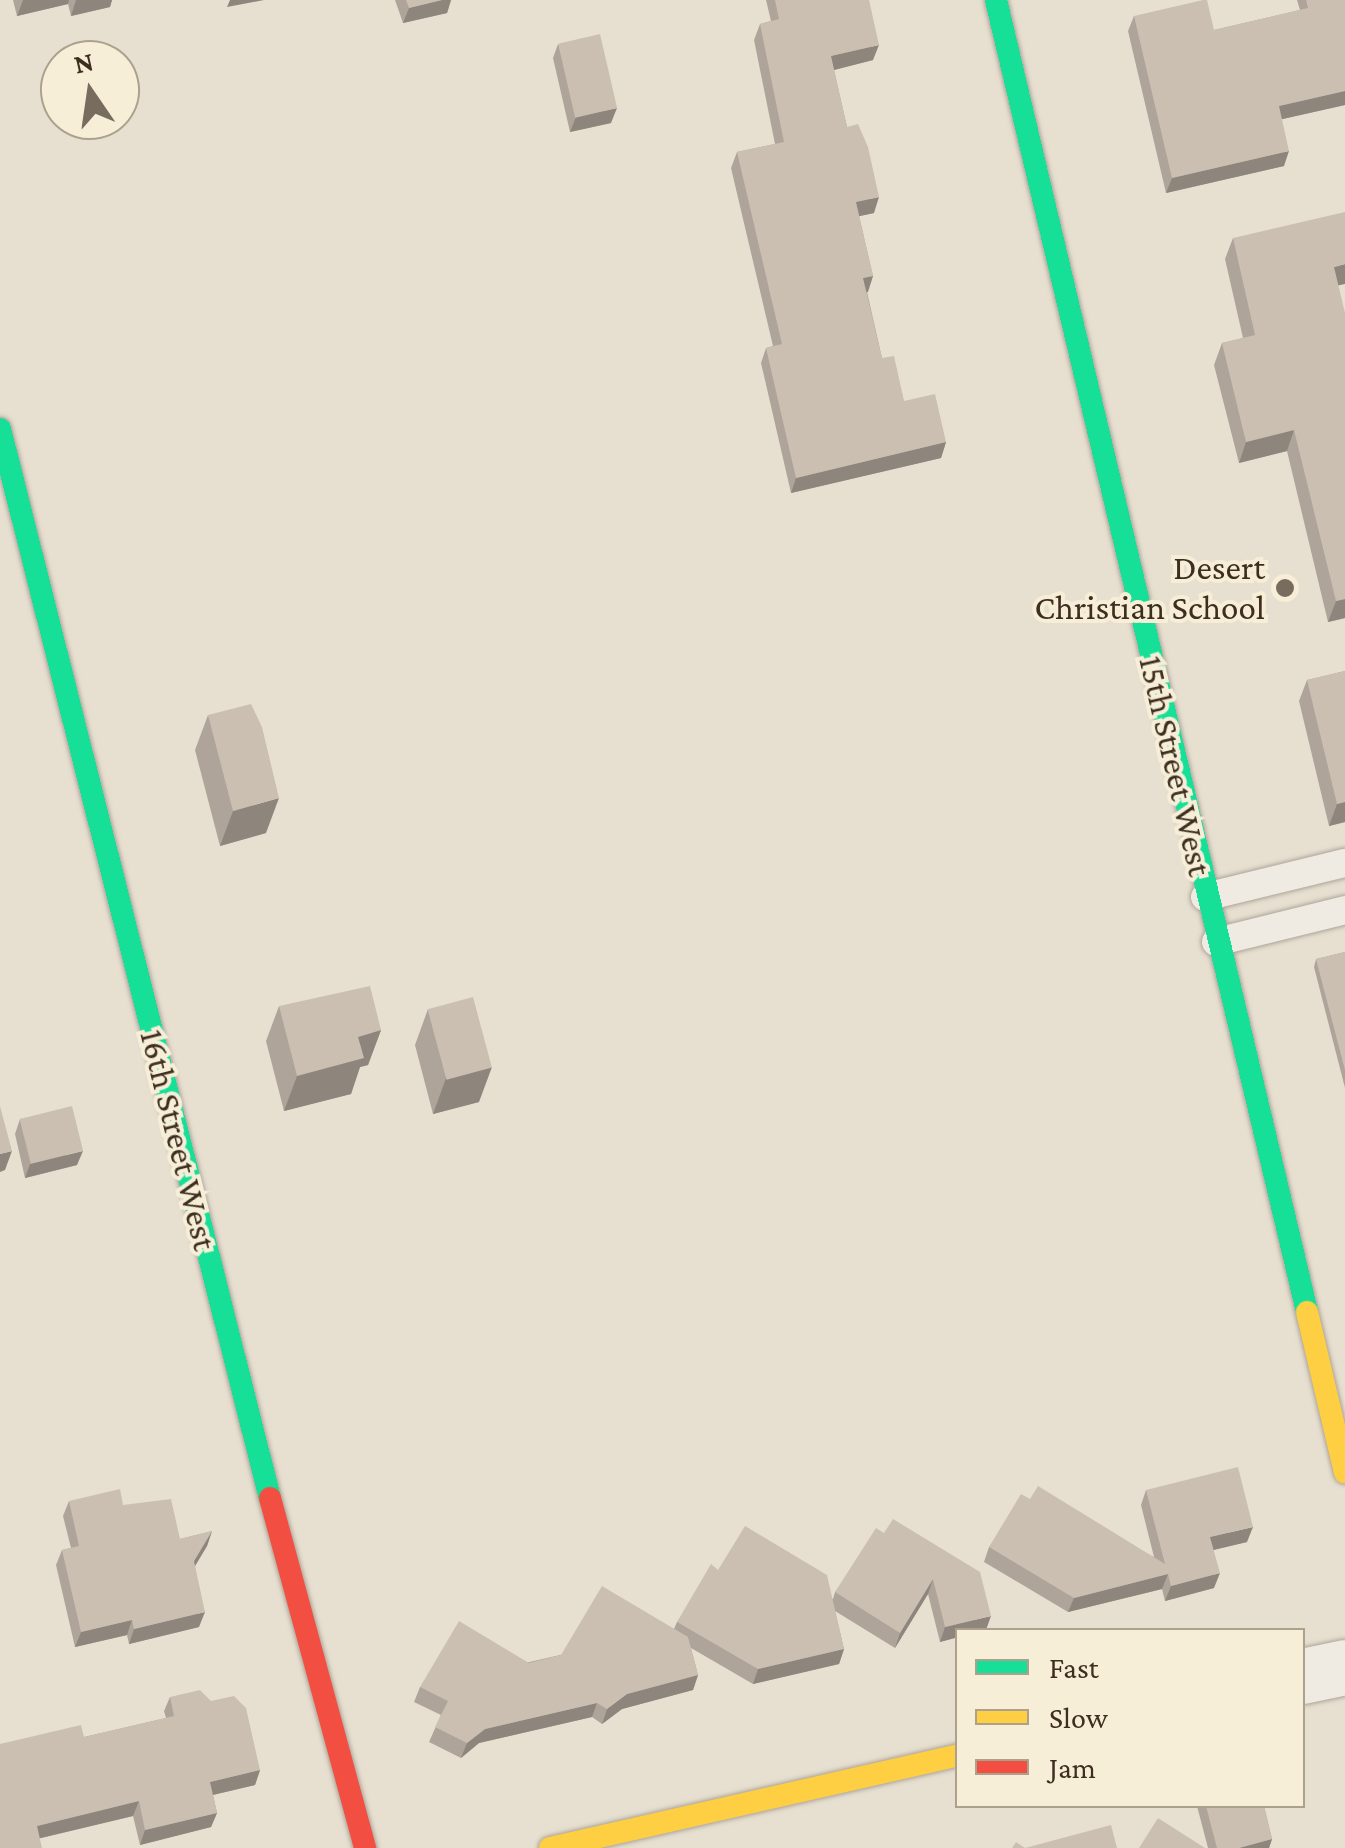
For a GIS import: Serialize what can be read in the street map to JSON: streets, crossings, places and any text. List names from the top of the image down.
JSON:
{
  "streets": {
    "street": ["15th Street West", "16th Street West"]
  },
  "places": ["Desert Christian School"],
  "legend": ["Fast", "Slow", "Jam"],
  "north": "top"
}
